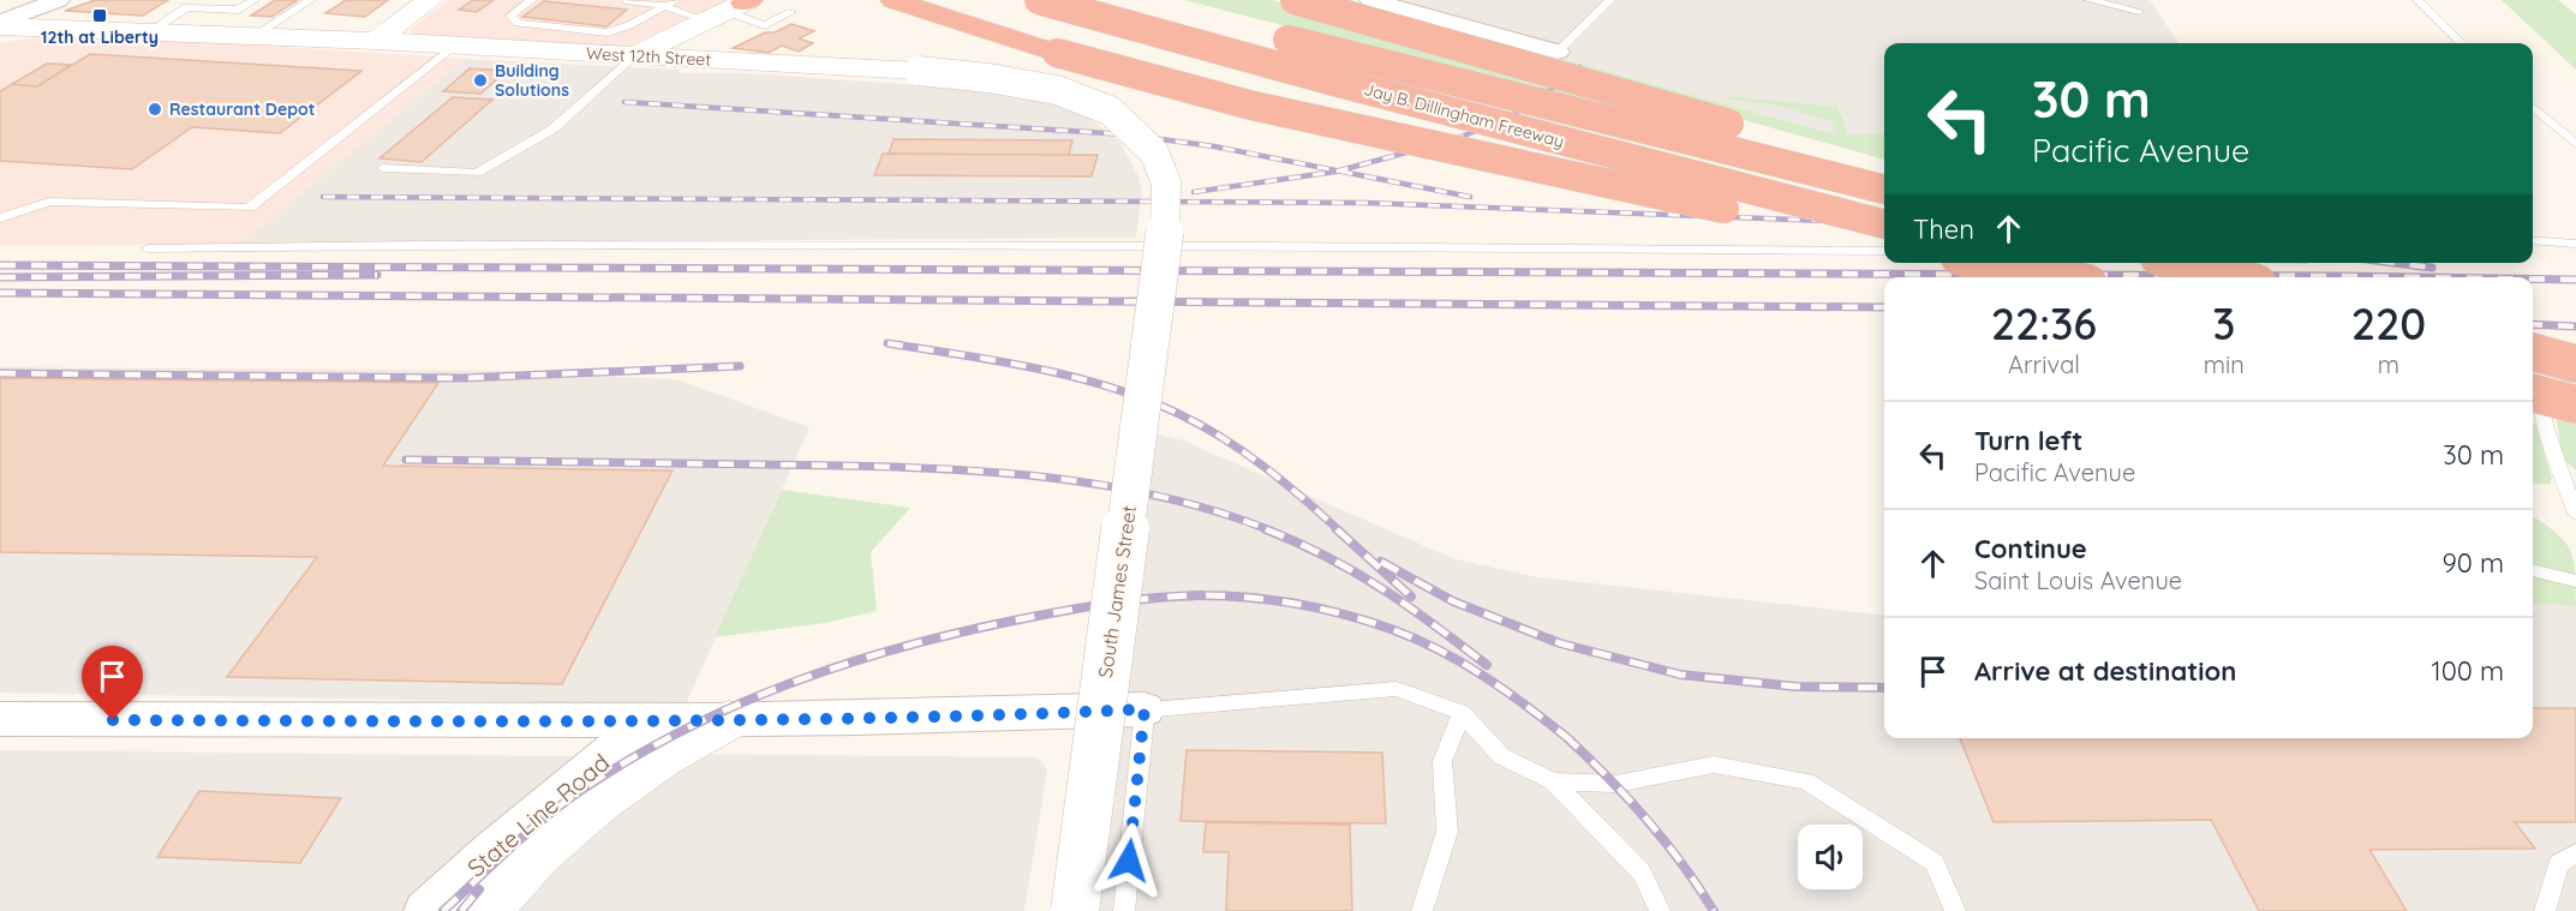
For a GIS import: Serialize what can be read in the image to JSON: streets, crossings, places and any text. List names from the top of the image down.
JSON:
{
  "streets": {
    "highway": ["Jay B. Dillingham Freeway"],
    "main road": ["West 12th Street", "South James Street"],
    "street": ["State Line Road"]
  },
  "crossings": [
    ["West 12th Street", "South James Street"]
  ],
  "places": {
    "transit": ["12th at Liberty"],
    "other": ["Building Solutions", "Restaurant Depot"]
  },
  "page": {
    "turn": ["30 m", "Pacific Avenue"],
    "then": "Then",
    "eta": [
      "22:36",
      "Arrival",
      "3",
      "min",
      "220",
      "m"
    ],
    "list": [
      {
        "name": "Turn left",
        "note": "Pacific Avenue",
        "value": "30 m"
      },
      {
        "name": "Continue",
        "note": "Saint Louis Avenue",
        "value": "90 m"
      },
      {
        "name": "Arrive at destination",
        "value": "100 m"
      }
    ]
  }
}
